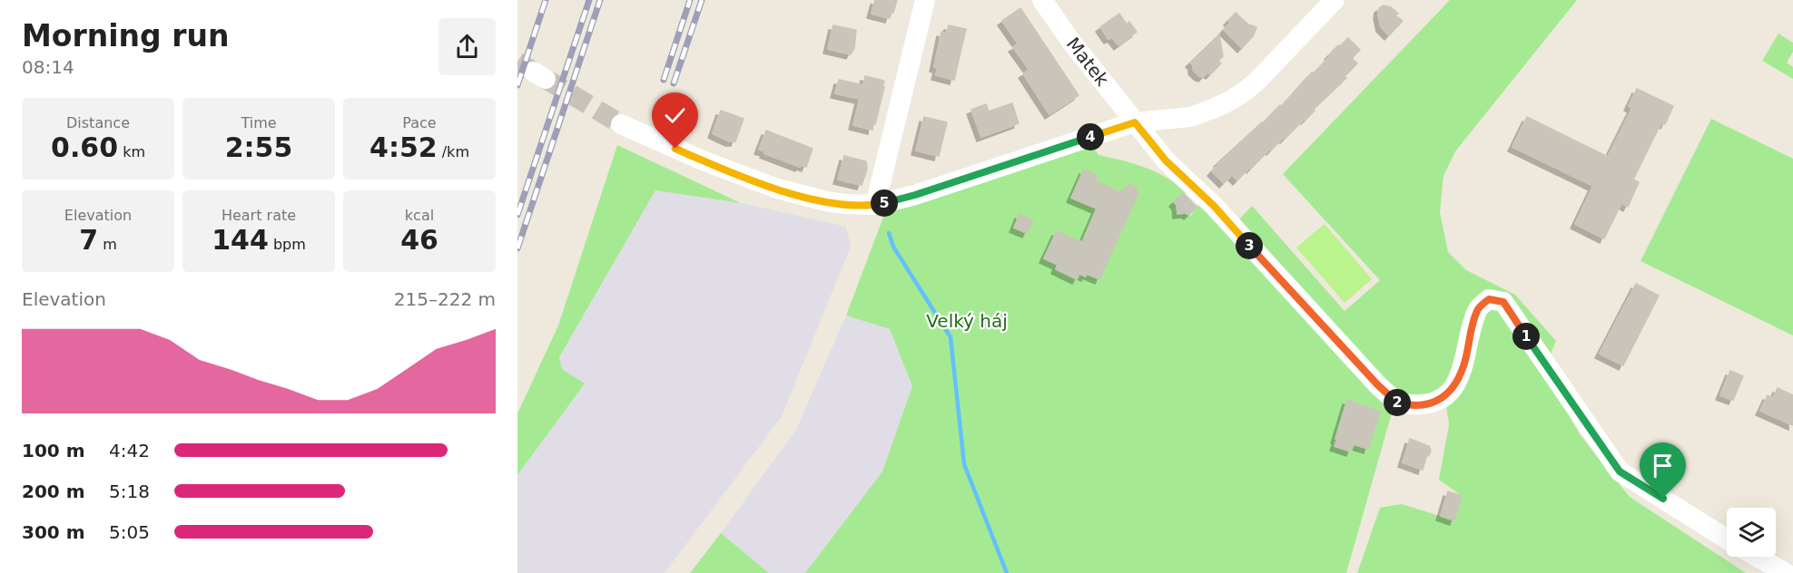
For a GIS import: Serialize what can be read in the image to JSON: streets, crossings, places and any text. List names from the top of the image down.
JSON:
{
  "streets": {
    "street": ["Matek"]
  },
  "parks": ["Velký háj"],
  "page": {
    "heading": ["Morning run", "08:14"],
    "stats": [
      ["Distance", "0.60 km"],
      ["Time", "2:55"],
      ["Pace", "4:52 /km"],
      ["Elevation", "7 m"],
      ["Heart rate", "144 bpm"],
      ["kcal", "46"]
    ],
    "pins": [
      "4",
      "5",
      "3",
      "1",
      "2"
    ],
    "chart": ["Elevation", "215–222 m"],
    "list": [
      {
        "name": "100 m",
        "note": "4:42"
      },
      {
        "name": "200 m",
        "note": "5:18"
      },
      {
        "name": "300 m",
        "note": "5:05"
      }
    ]
  }
}
